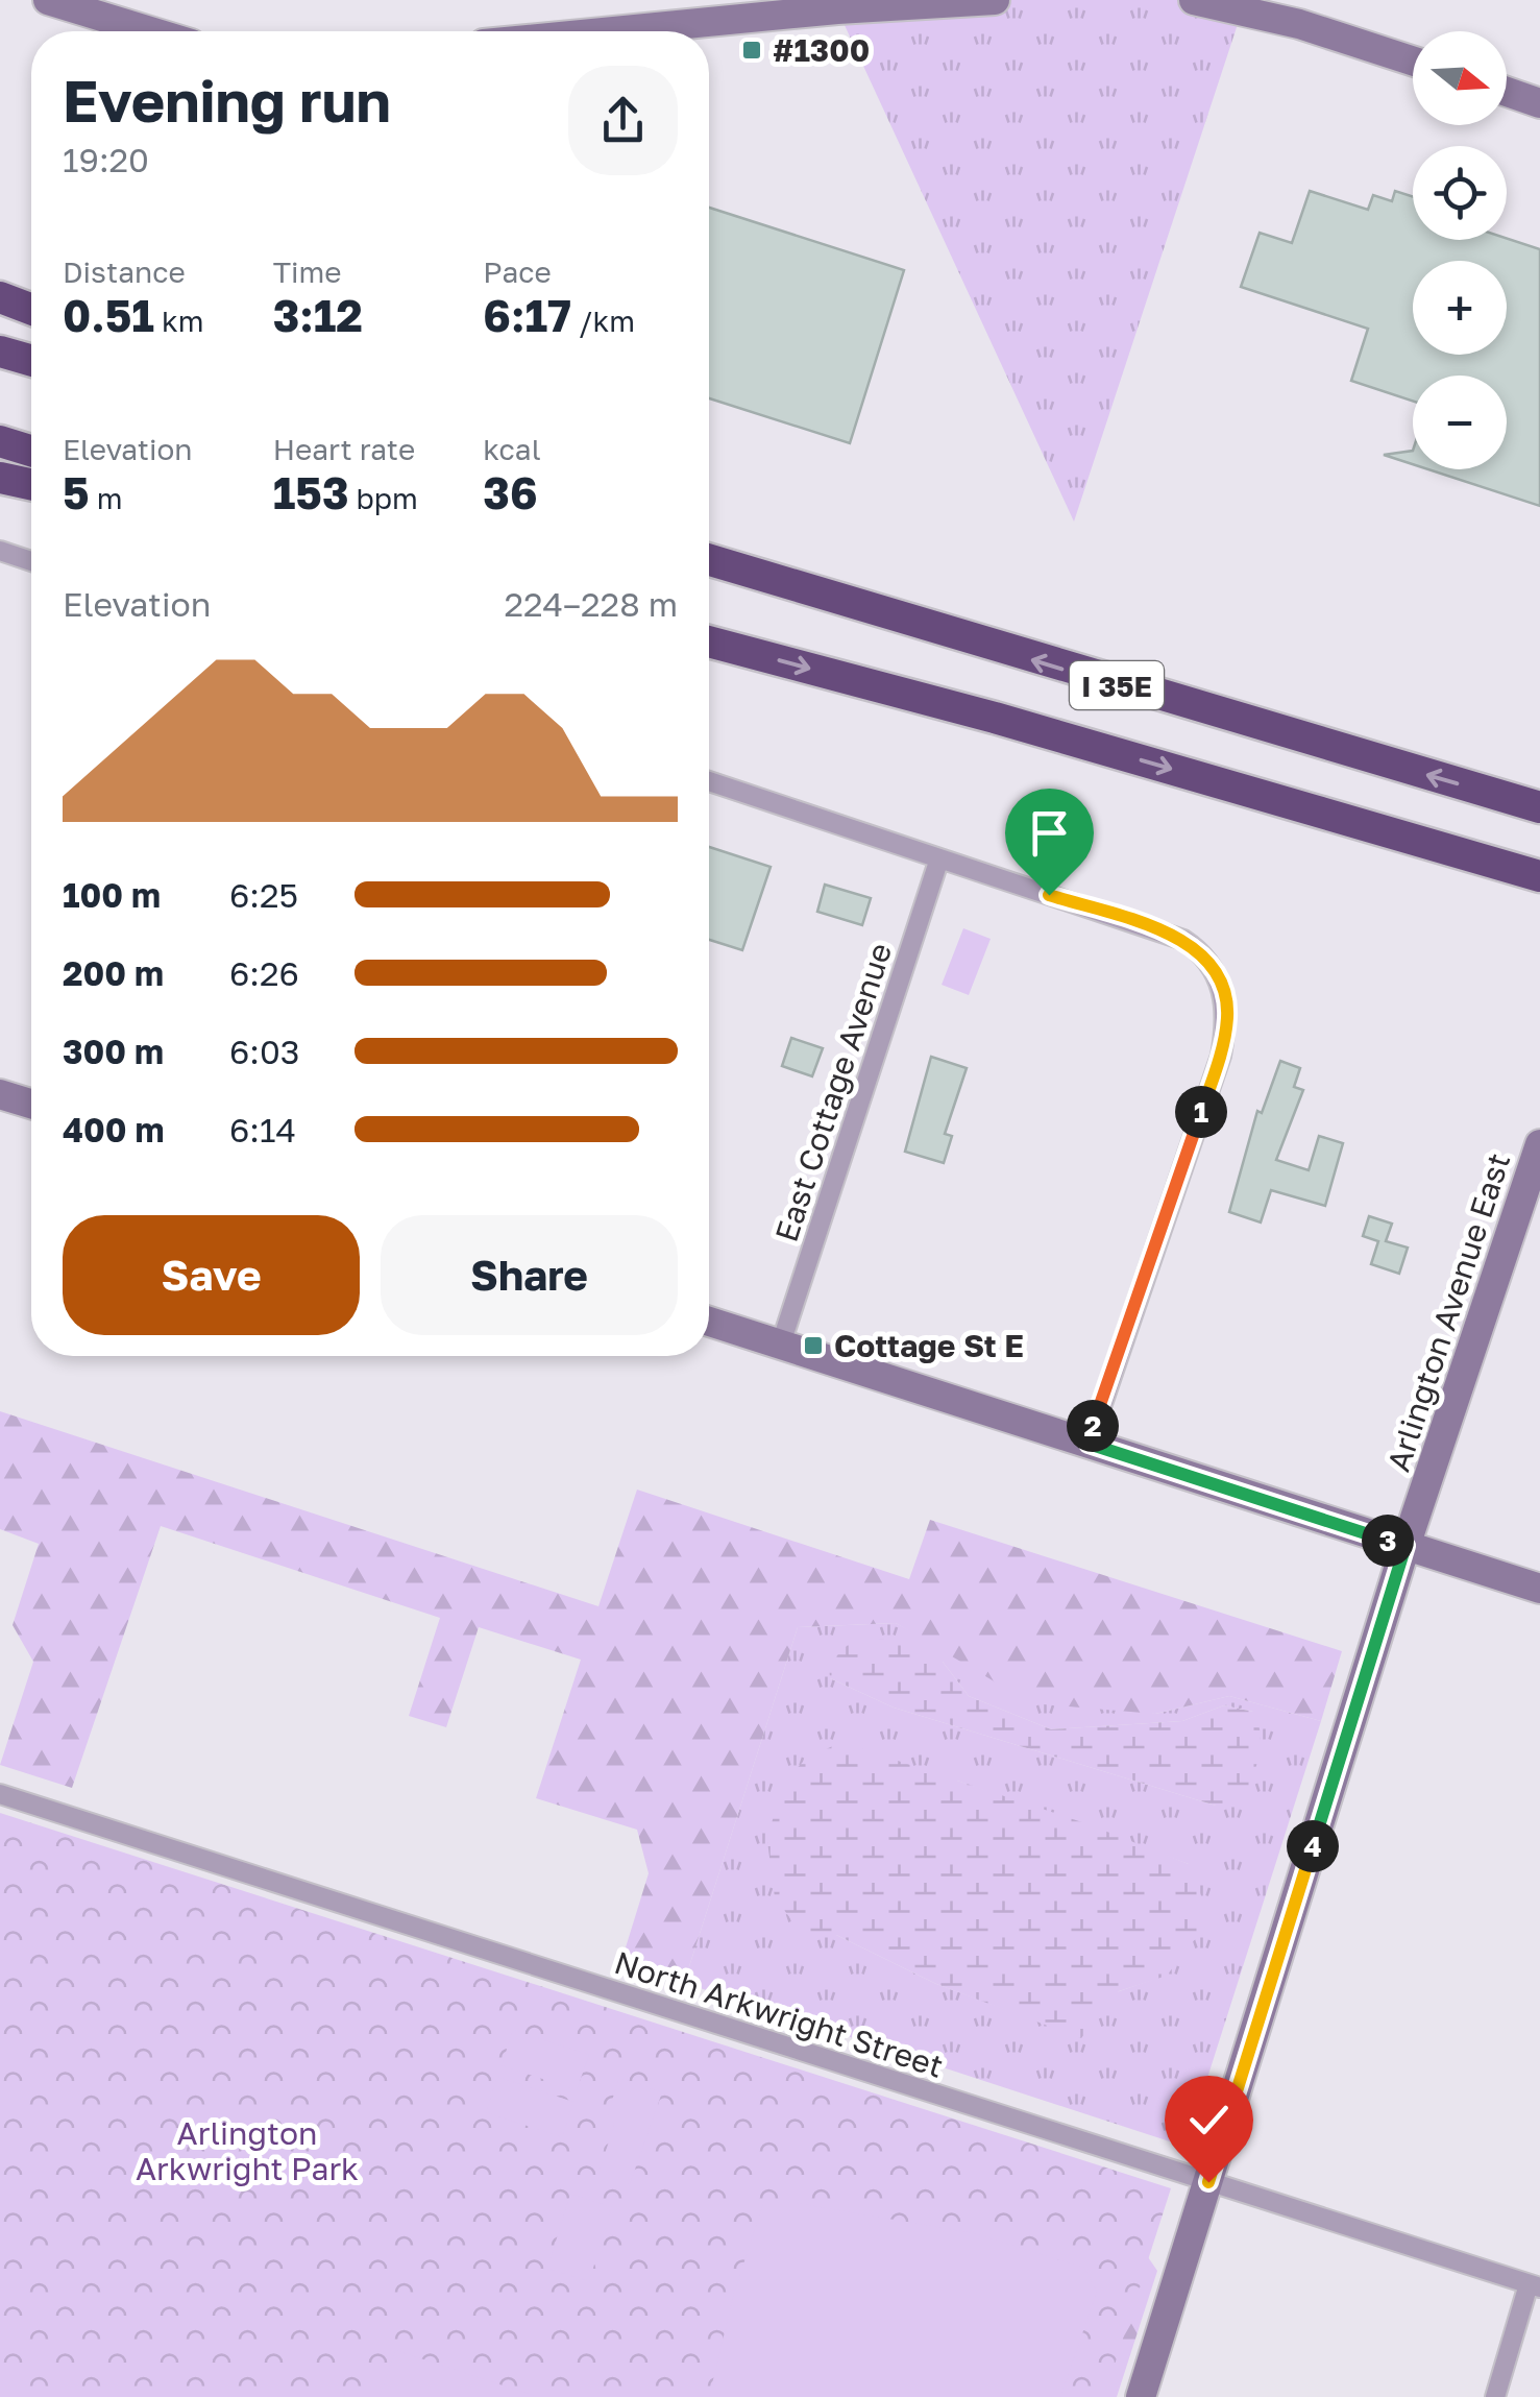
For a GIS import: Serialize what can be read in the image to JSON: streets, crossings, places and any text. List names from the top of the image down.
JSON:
{
  "streets": {
    "highway": ["I 35E"],
    "street": ["East Cottage Avenue", "Arlington Avenue East", "North Arkwright Street"]
  },
  "crossings": [
    ["Arlington Avenue East", "North Arkwright Street"]
  ],
  "parks": ["Arlington Arkwright Park"],
  "places": {
    "transit": ["#1300", "Cottage St E"]
  },
  "north": "right",
  "page": {
    "map_buttons": ["+", "−"],
    "heading": ["Evening run", "19:20"],
    "stats": [
      ["Distance", "0.51 km"],
      ["Time", "3:12"],
      ["Pace", "6:17 /km"],
      ["Elevation", "5 m"],
      ["Heart rate", "153 bpm"],
      ["kcal", "36"]
    ],
    "chart": ["Elevation", "224–228 m"],
    "list": [
      {
        "name": "100 m",
        "note": "6:25"
      },
      {
        "name": "200 m",
        "note": "6:26"
      },
      {
        "name": "300 m",
        "note": "6:03"
      },
      {
        "name": "400 m",
        "note": "6:14"
      }
    ],
    "pins": [
      "1",
      "2",
      "3",
      "4"
    ],
    "buttons": ["Save", "Share"]
  }
}
